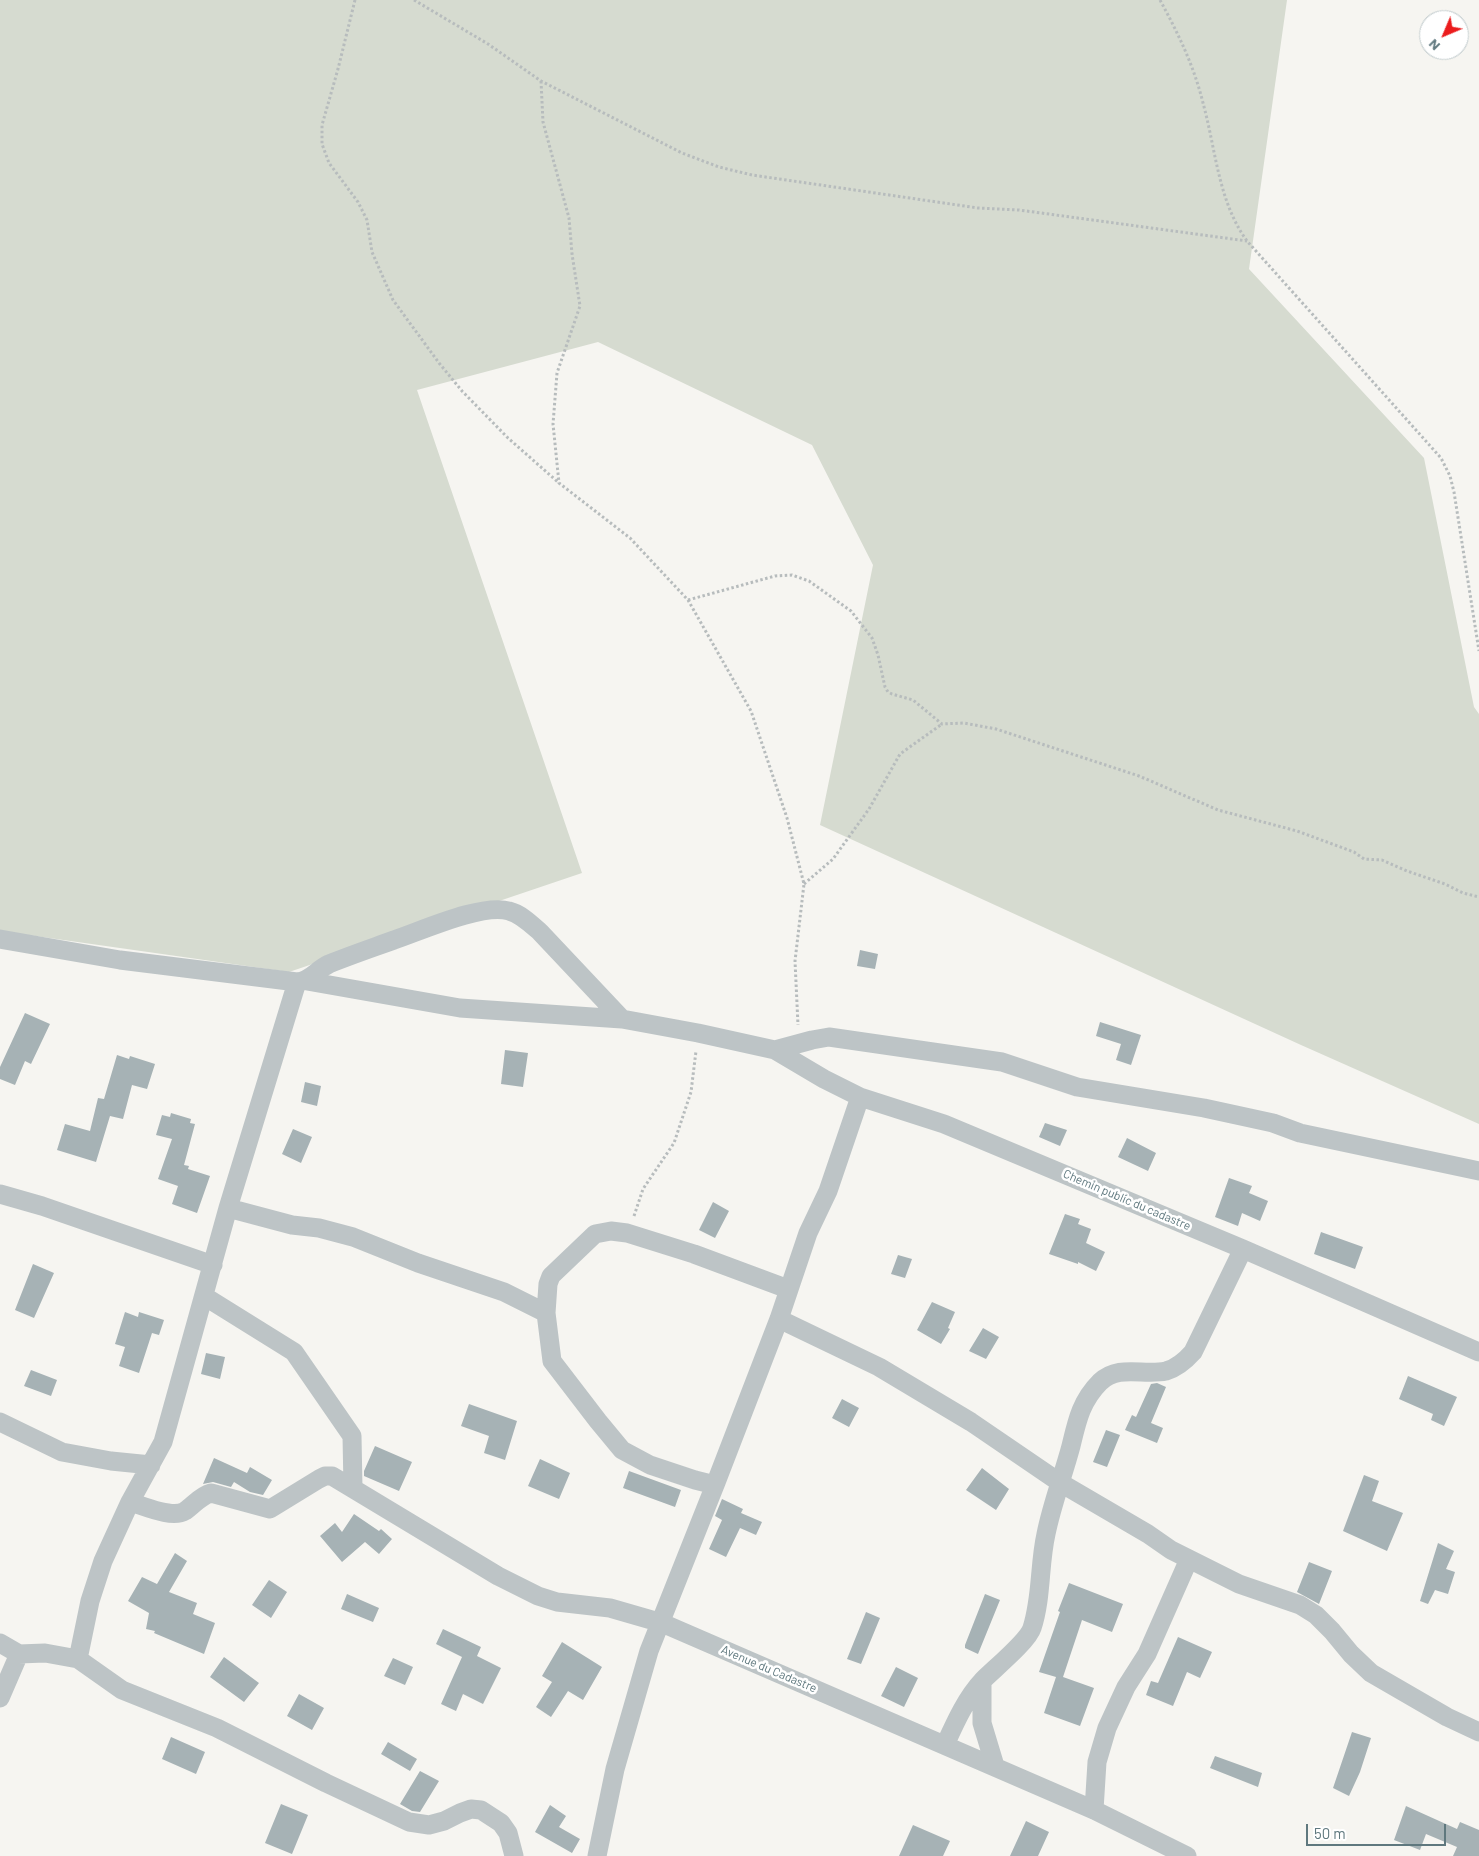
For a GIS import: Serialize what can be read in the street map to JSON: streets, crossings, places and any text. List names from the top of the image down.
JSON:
{
  "streets": {
    "street": ["Chemin public du cadastre", "Avenue du Cadastre"]
  },
  "scale_bar": "50 m",
  "north": "bottom left"
}
